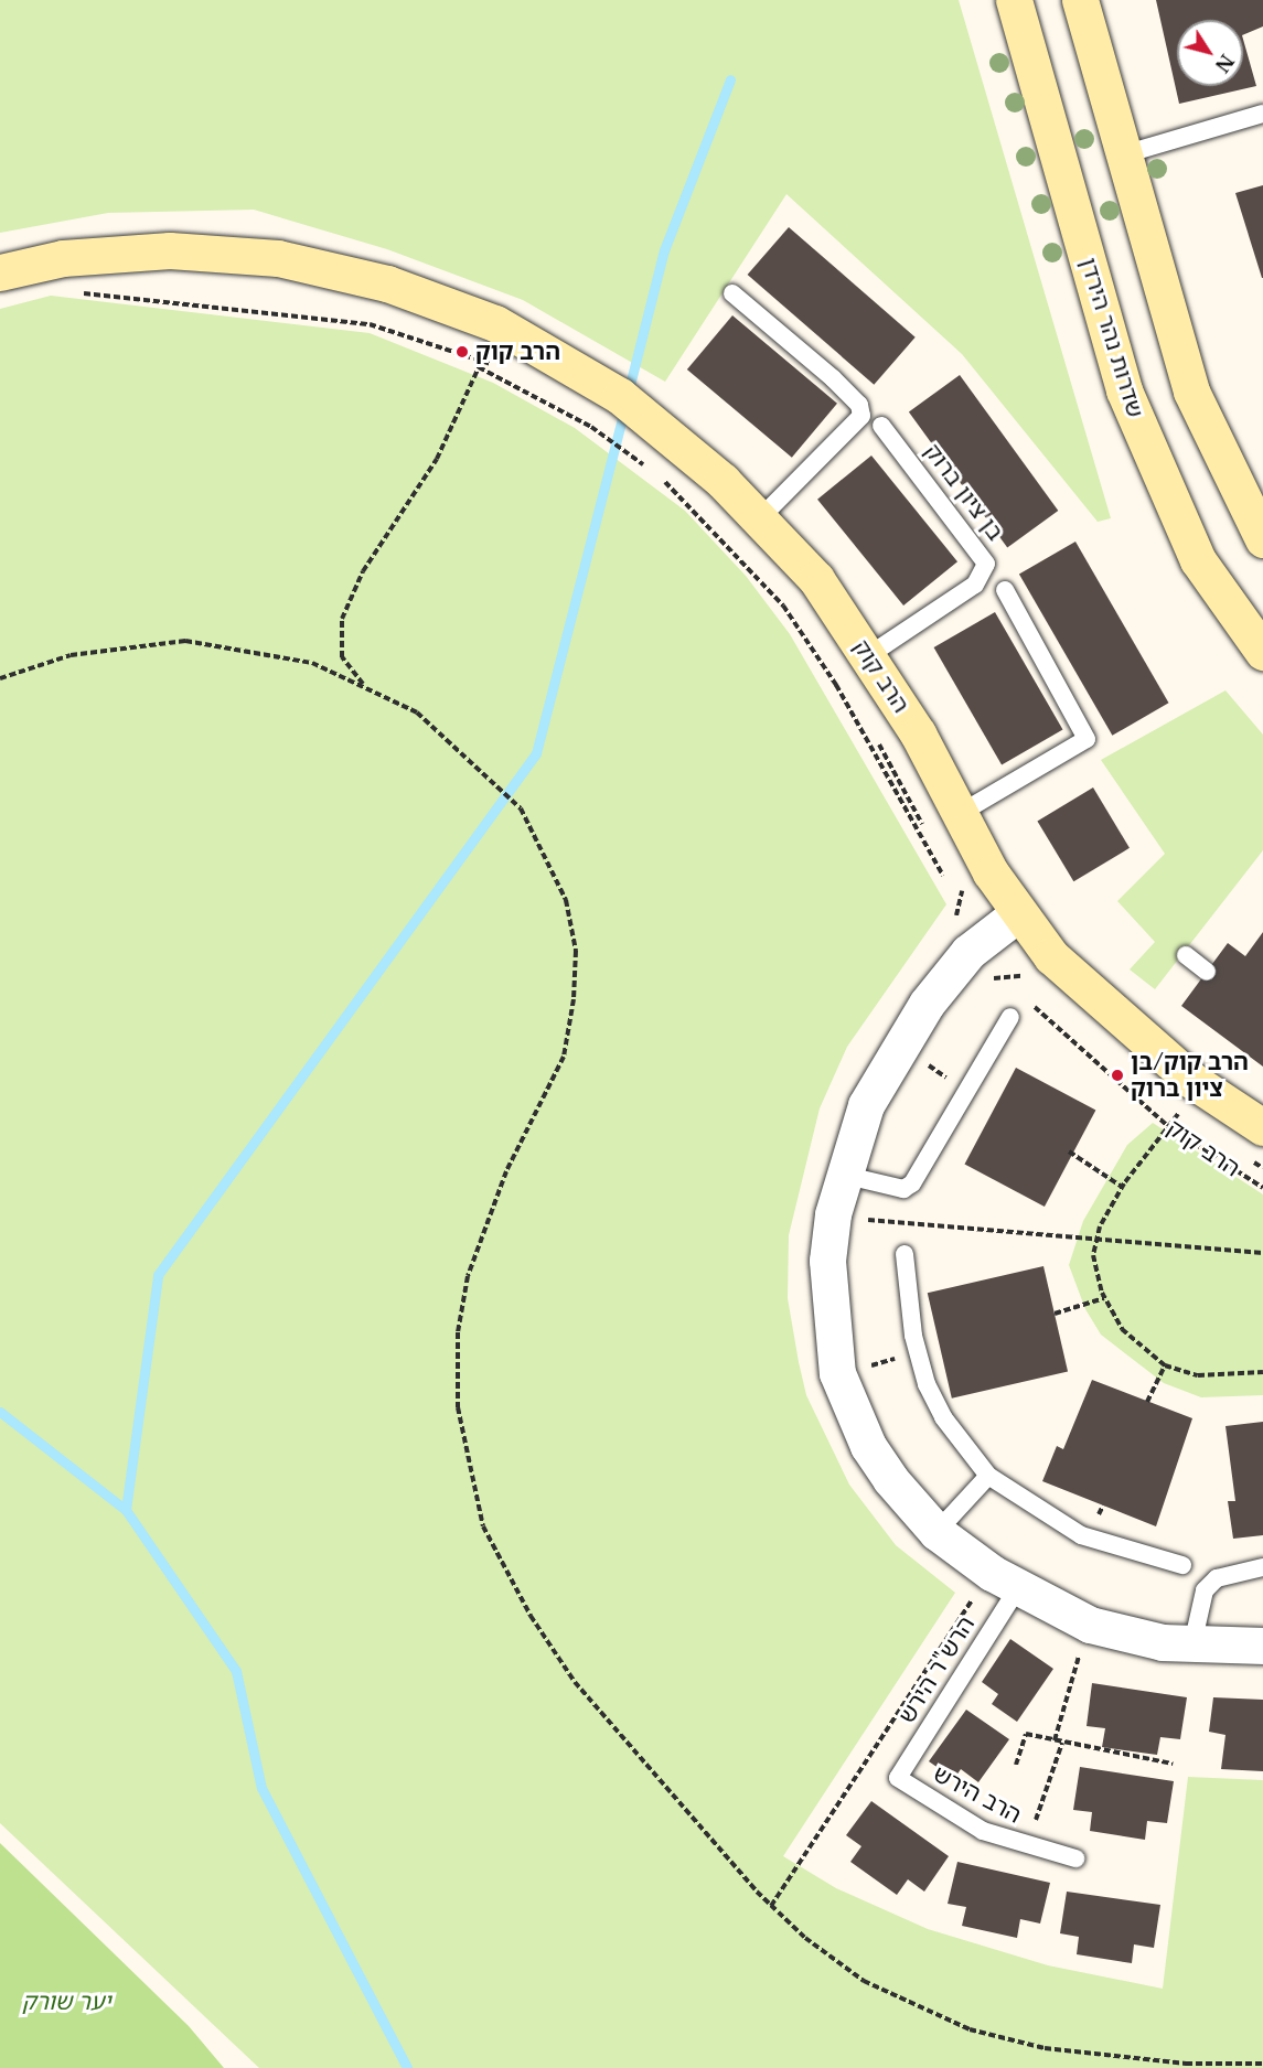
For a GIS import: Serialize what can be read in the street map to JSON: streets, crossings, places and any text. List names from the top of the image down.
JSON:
{
  "streets": {
    "street": ["שדרות נהר הירדן", "הרב קוק"],
    "lane": ["בן ציון ברוק", "הרש\"ר הירש", "הרב הירש"]
  },
  "crossings": [
    ["בן ציון ברוק", "הרב קוק"],
    ["הרש\"ר הירש", "הרב הירש"]
  ],
  "parks": ["יער שורק"],
  "places": ["הרב קוק", "הרב קוק/בן ציון ברוק"],
  "north": "bottom right"
}
